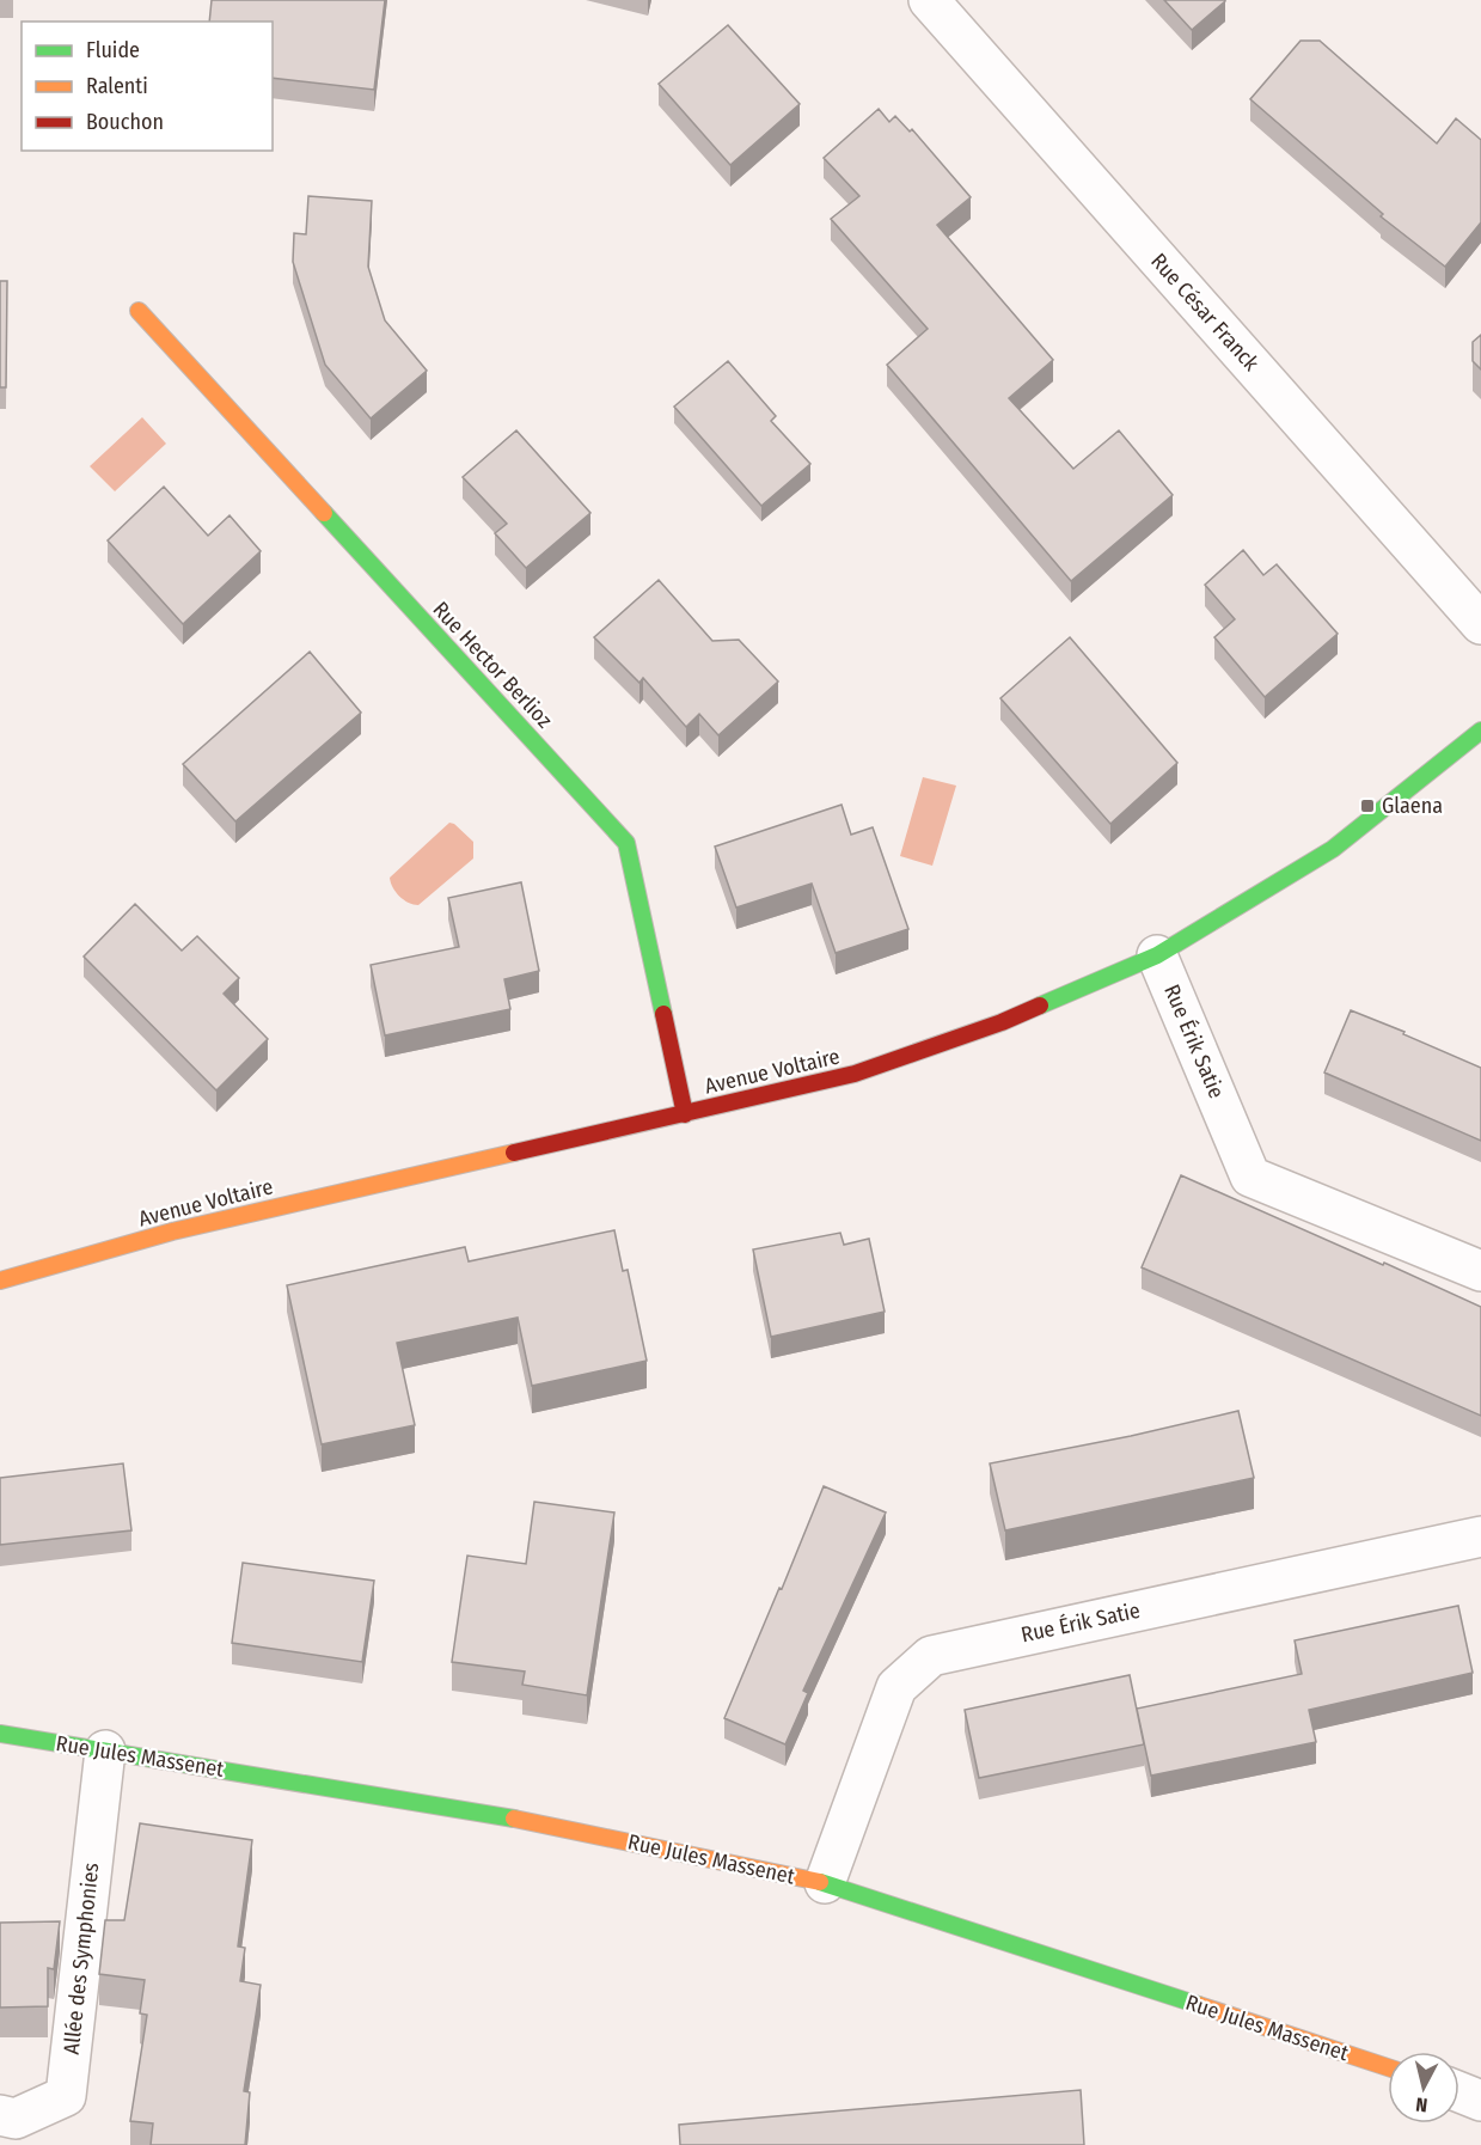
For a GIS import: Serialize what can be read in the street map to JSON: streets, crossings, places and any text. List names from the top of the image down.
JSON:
{
  "streets": {
    "street": [
      "Rue César Franck",
      "Rue Hector Berlioz",
      "Rue Érik Satie",
      "Avenue Voltaire",
      "Rue Jules Massenet",
      "Allée des Symphonies"
    ]
  },
  "crossings": [
    ["Rue Hector Berlioz", "Avenue Voltaire"],
    ["Rue Érik Satie", "Avenue Voltaire"],
    ["Rue Érik Satie", "Rue Jules Massenet"],
    ["Rue Jules Massenet", "Allée des Symphonies"]
  ],
  "places": {
    "transit": ["Glaena"]
  },
  "legend": ["Fluide", "Ralenti", "Bouchon"],
  "north": "bottom"
}
